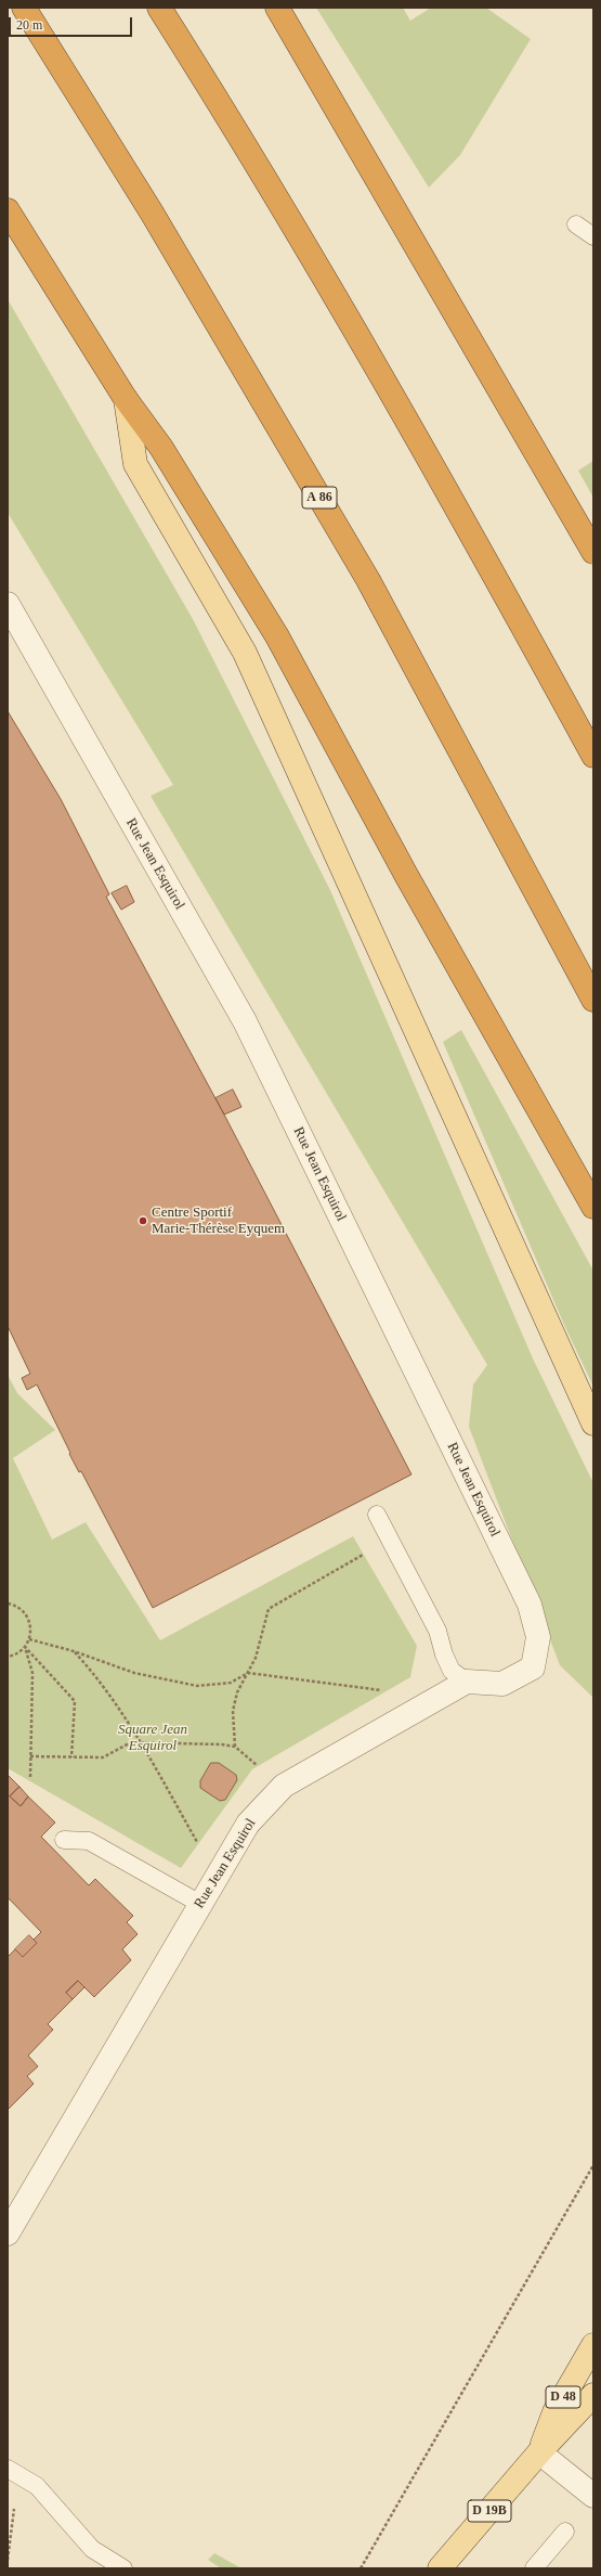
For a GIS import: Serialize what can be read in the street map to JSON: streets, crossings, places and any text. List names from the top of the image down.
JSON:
{
  "streets": {
    "highway": ["A 86"],
    "main road": ["D 48", "D 19B"],
    "street": ["Rue Jean Esquirol"]
  },
  "crossings": [
    ["D 48", "D 19B"]
  ],
  "parks": ["Square Jean Esquirol"],
  "places": ["Centre Sportif Marie-Thérèse Eyquem"],
  "scale_bar": "20 m"
}
